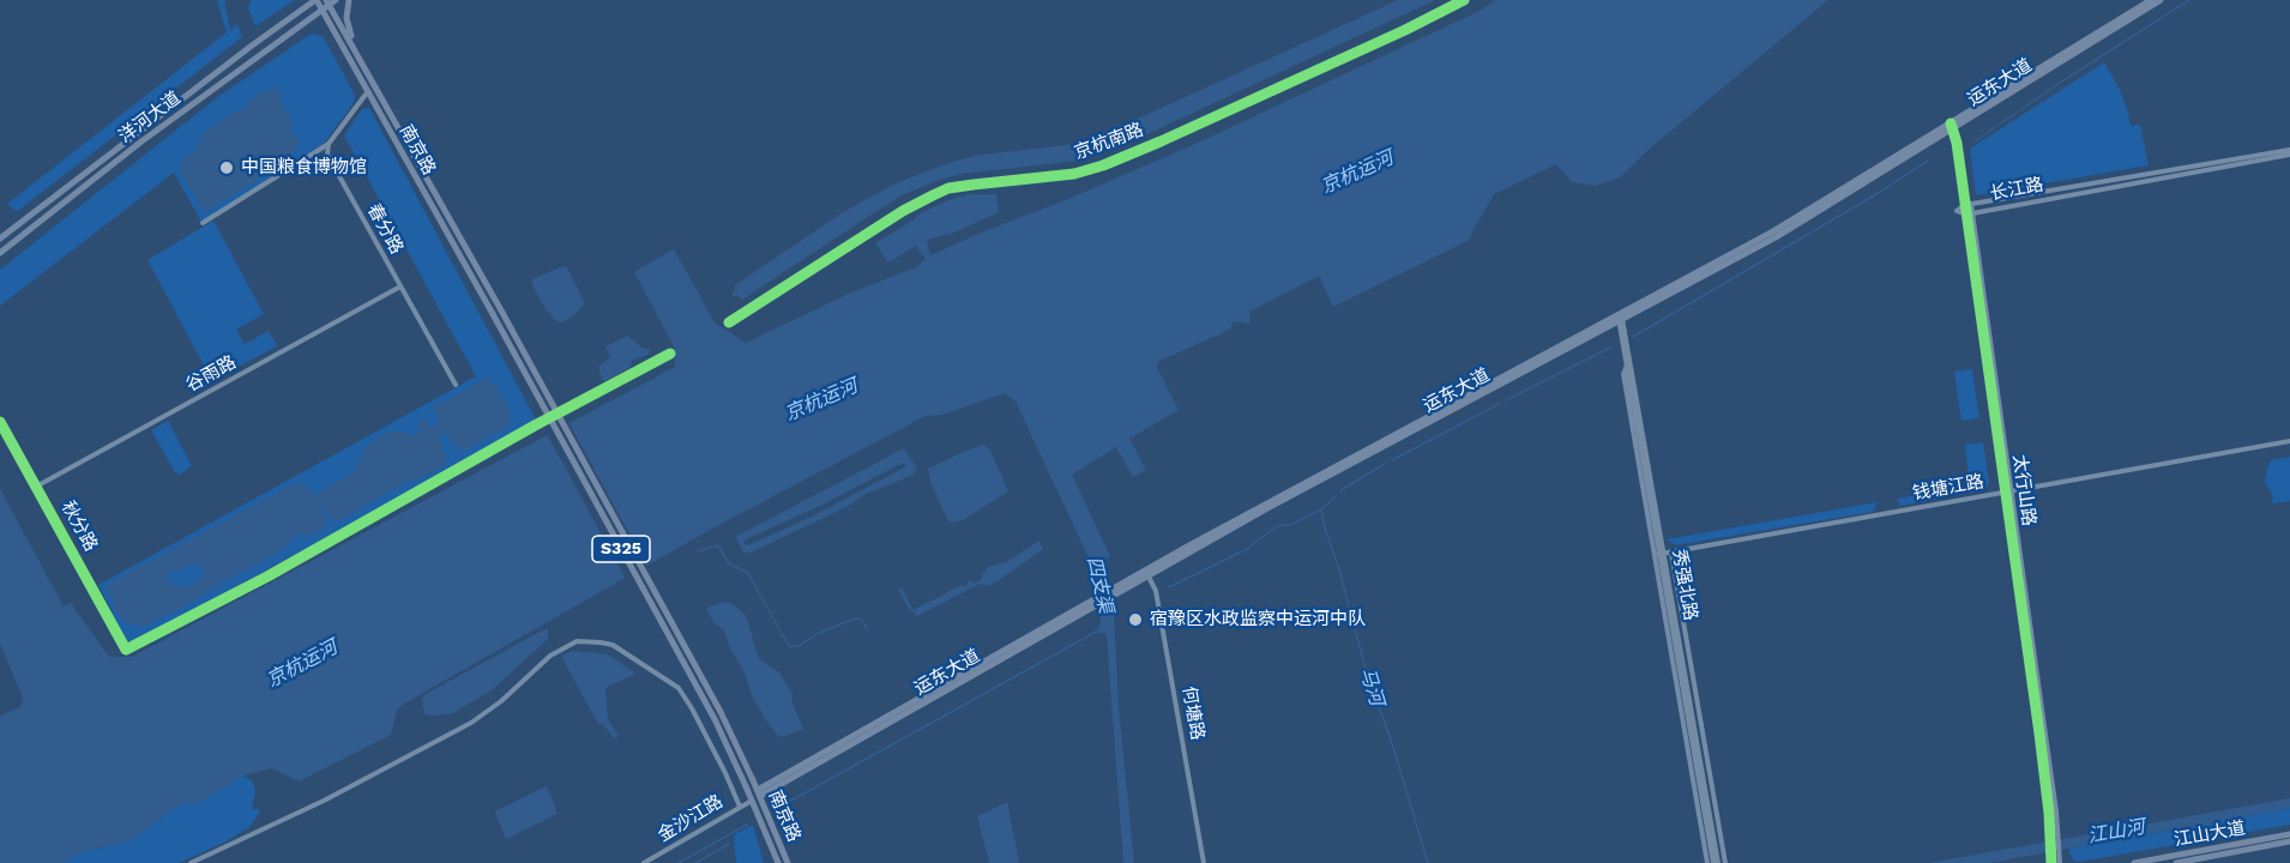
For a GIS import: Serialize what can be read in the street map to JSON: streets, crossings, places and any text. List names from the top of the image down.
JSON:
{
  "streets": {
    "main road": [
      "运东大道",
      "洋河大道",
      "南京路",
      "S325",
      "江山大道"
    ],
    "street": [
      "京杭南路",
      "长江路",
      "春分路",
      "谷雨路",
      "钱塘江路",
      "太行山路",
      "秋分路",
      "秀强北路",
      "何塘路",
      "金沙江路"
    ]
  },
  "crossings": [
    ["运东大道", "南京路"],
    ["运东大道", "太行山路"],
    ["运东大道", "秀强北路"],
    ["运东大道", "何塘路"],
    ["洋河大道", "南京路"],
    ["南京路", "金沙江路"],
    ["长江路", "太行山路"],
    ["春分路", "谷雨路"],
    ["谷雨路", "秋分路"],
    ["钱塘江路", "太行山路"],
    ["钱塘江路", "秀强北路"]
  ],
  "water": [
    "京杭运河",
    "四支渠",
    "马河",
    "江山河"
  ],
  "places": ["中国粮食博物馆", "宿豫区水政监察中运河中队"]
}
